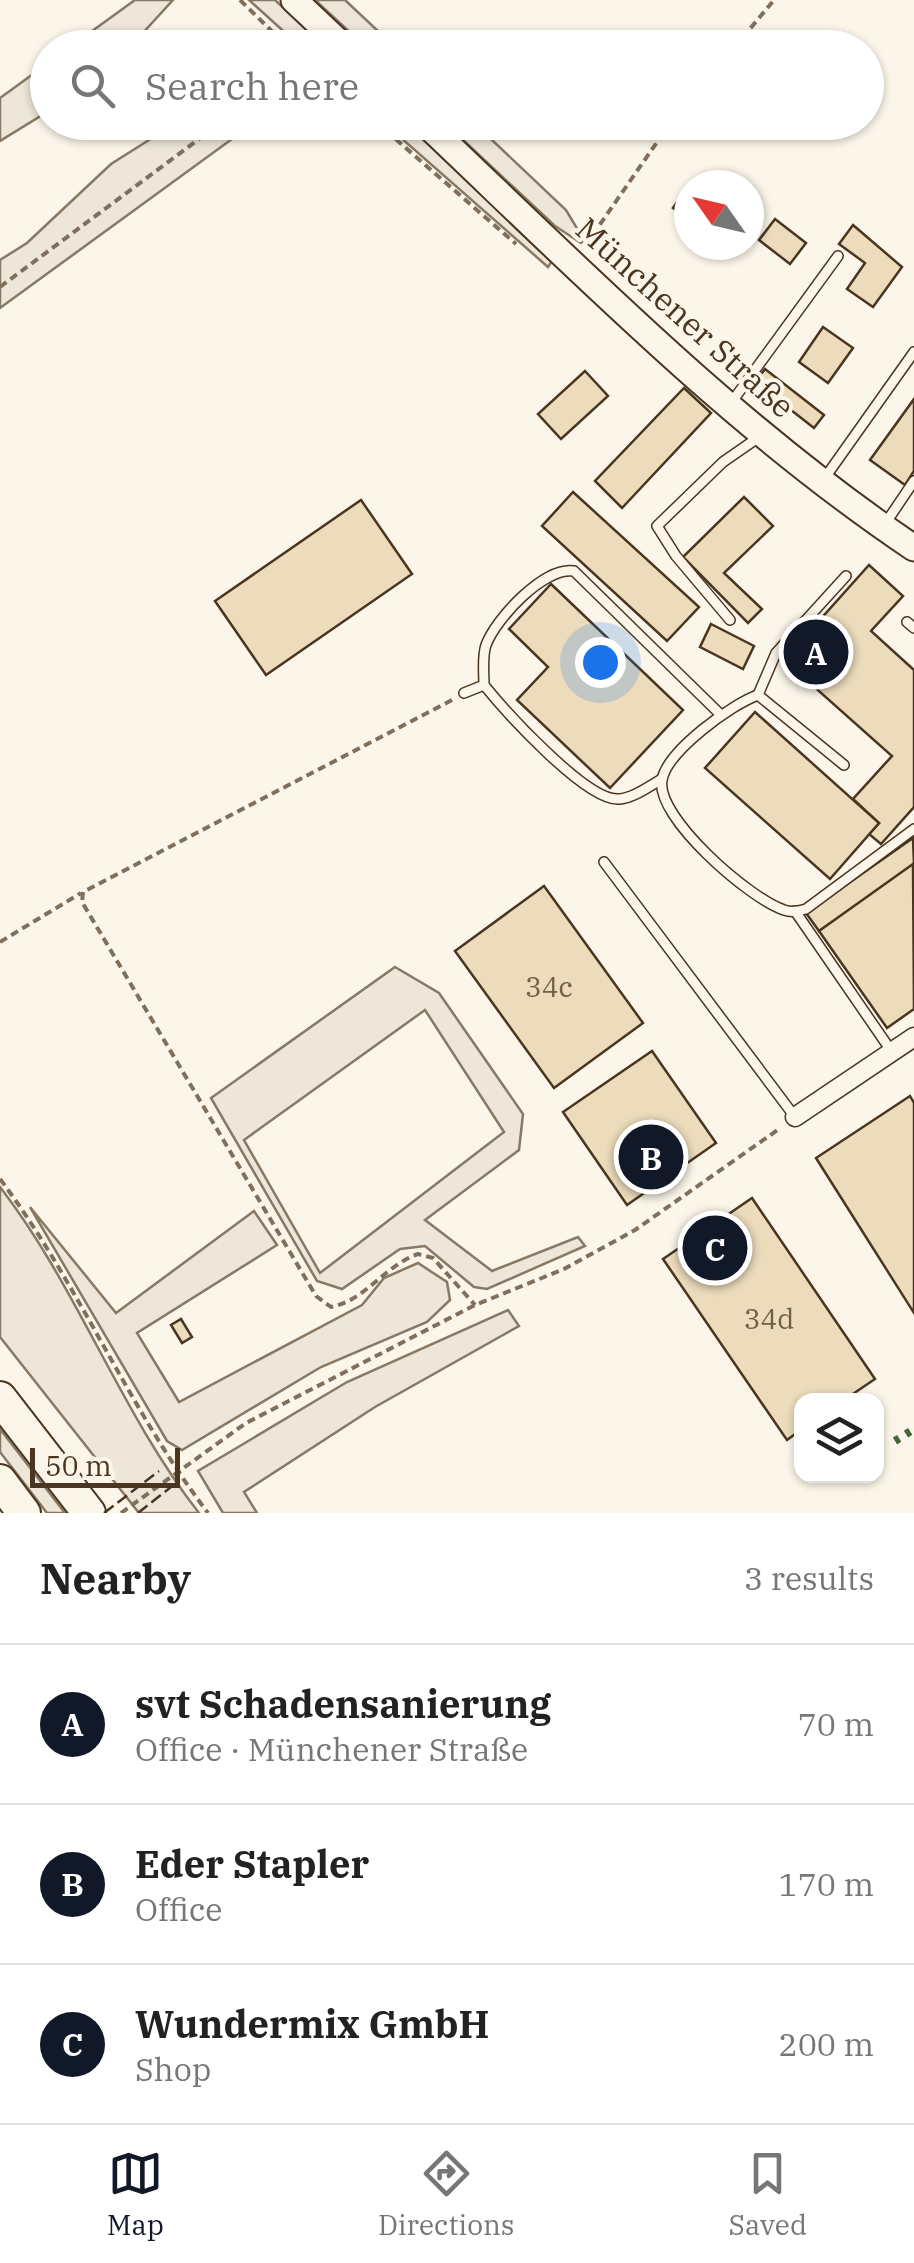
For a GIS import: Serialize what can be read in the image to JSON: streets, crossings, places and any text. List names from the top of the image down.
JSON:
{
  "streets": {
    "main road": ["Münchener Straße"]
  },
  "house_numbers": ["34c", "34d"],
  "scale_bar": "50 m",
  "north": "top left",
  "page": {
    "search": "Search here",
    "pins": ["A", "B", "C"],
    "scale": "50 m",
    "heading": ["Nearby", "3 results"],
    "list": [
      {
        "mark": "A",
        "name": "svt Schadensanierung",
        "note": "Office · Münchener Straße",
        "value": "70 m"
      },
      {
        "mark": "B",
        "name": "Eder Stapler",
        "note": "Office",
        "value": "170 m"
      },
      {
        "mark": "C",
        "name": "Wundermix GmbH",
        "note": "Shop",
        "value": "200 m"
      }
    ],
    "nav": ["Map", "Directions", "Saved"]
  }
}
